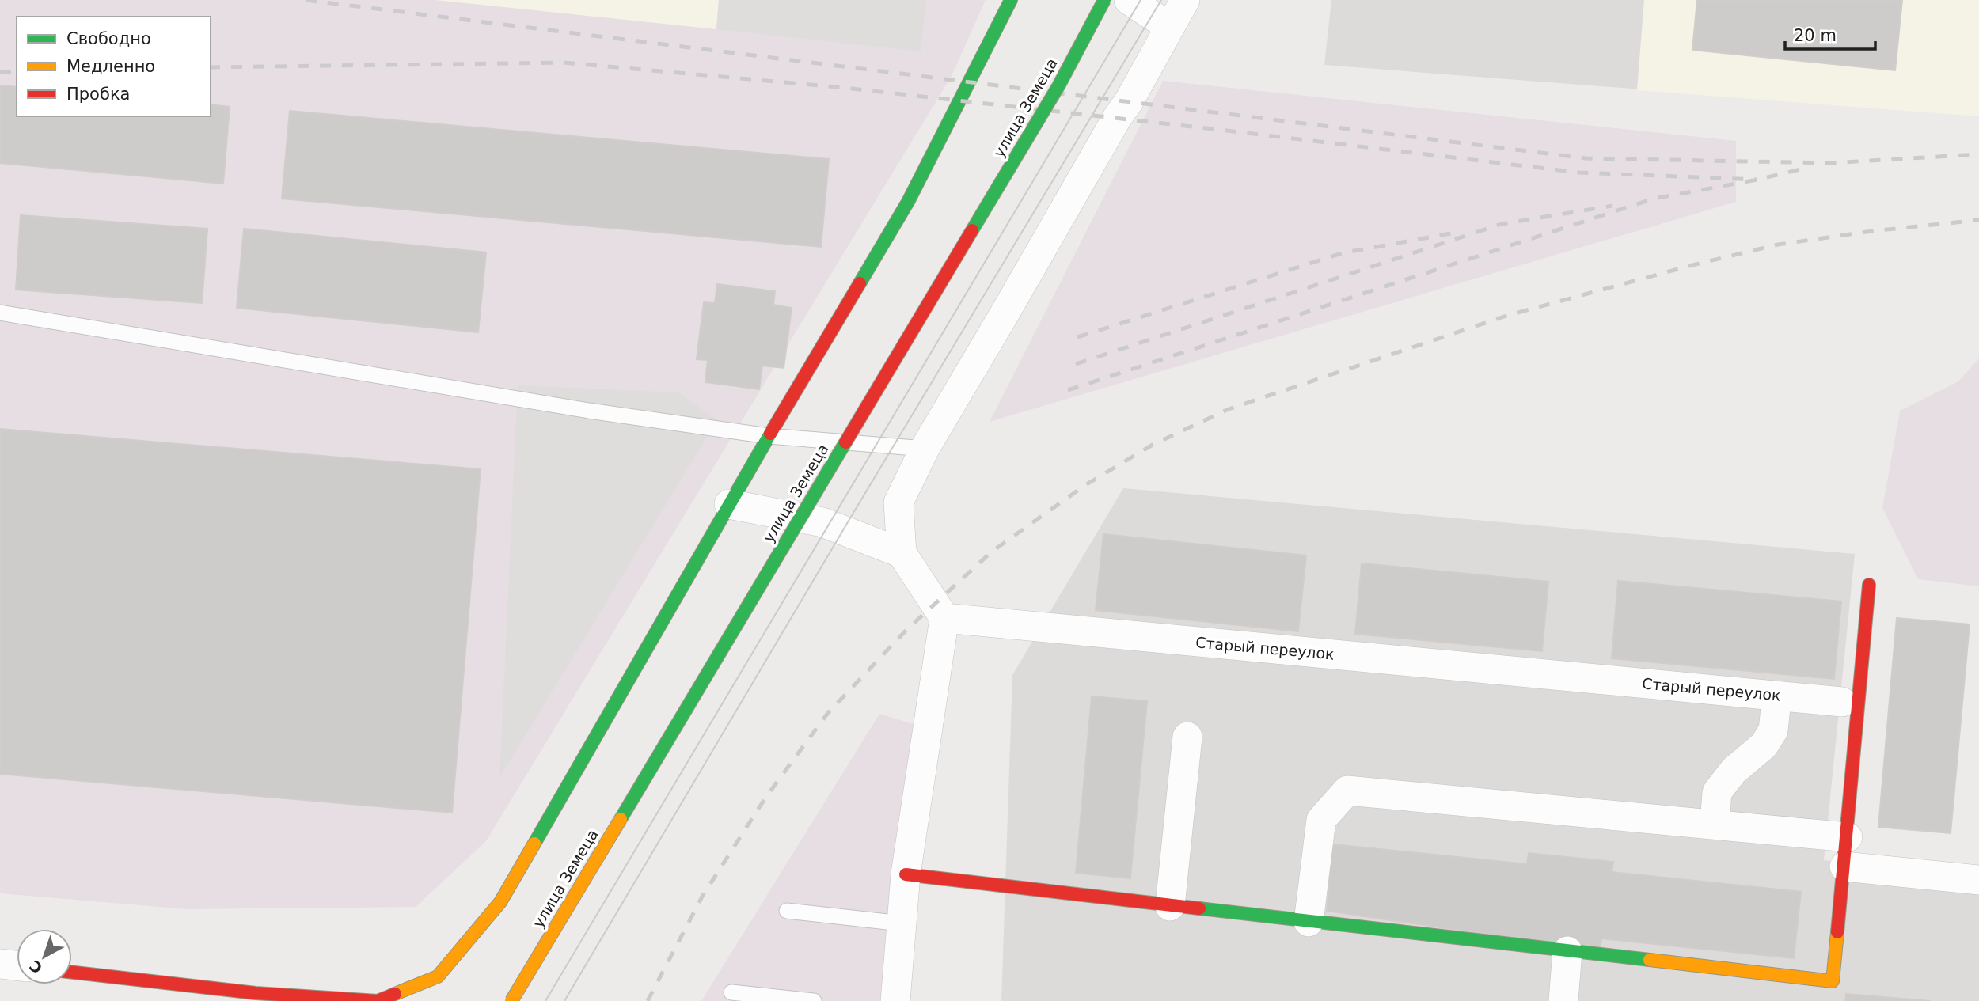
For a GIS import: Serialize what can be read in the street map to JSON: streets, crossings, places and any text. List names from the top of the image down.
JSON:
{
  "streets": {
    "street": ["улица Земеца", "Старый переулок"]
  },
  "legend": ["Свободно", "Медленно", "Пробка"],
  "scale_bar": "20 m",
  "north": "bottom left"
}
